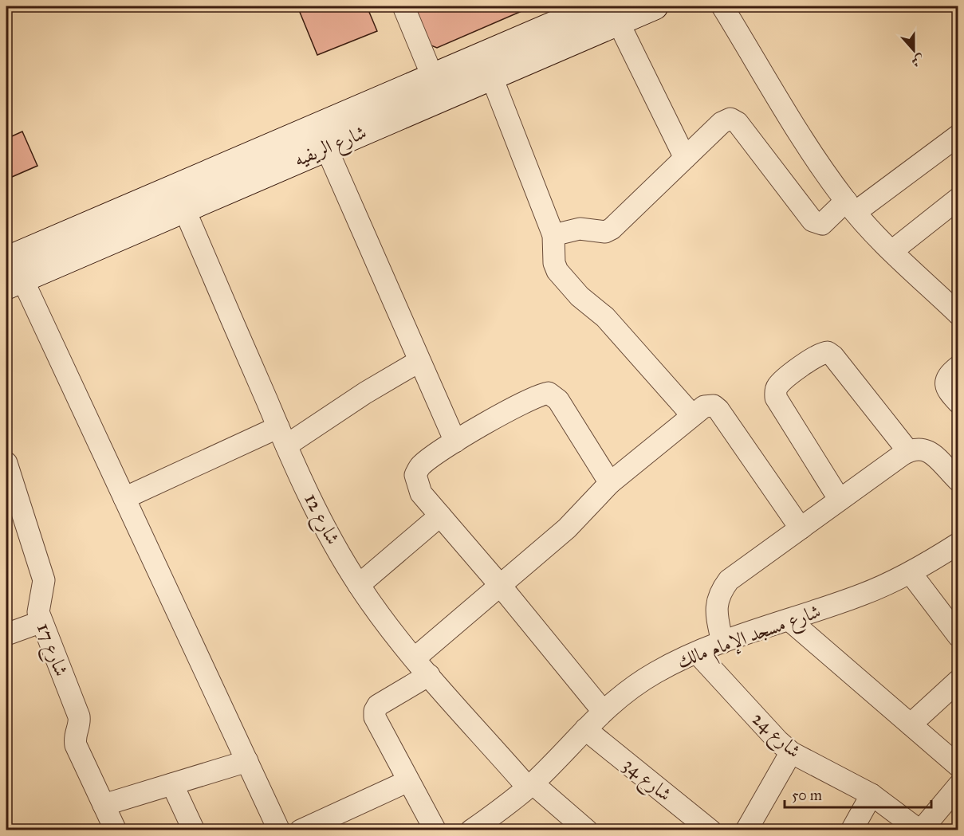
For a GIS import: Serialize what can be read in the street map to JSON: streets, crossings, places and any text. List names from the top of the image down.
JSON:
{
  "streets": {
    "street": [
      "شارع الريفيه",
      "شارع 12",
      "شارع مسجد الإمام مالك",
      "شارع 17",
      "شارع 24",
      "شارع 34"
    ]
  },
  "crossings": [
    ["شارع الريفيه", "شارع 12"],
    ["شارع 12", "شارع مسجد الإمام مالك"],
    ["شارع مسجد الإمام مالك", "شارع 24"],
    ["شارع مسجد الإمام مالك", "شارع 34"]
  ],
  "scale_bar": "50 m",
  "north": "bottom"
}
